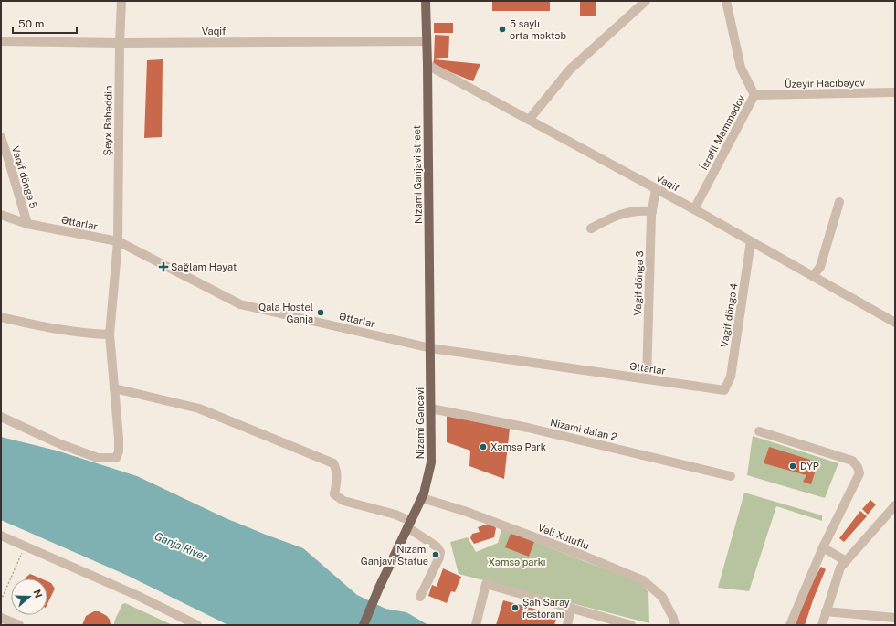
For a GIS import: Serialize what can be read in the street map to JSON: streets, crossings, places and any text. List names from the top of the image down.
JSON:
{
  "streets": {
    "main road": ["Nizami Ganjavi street", "Nizami Gəncəvi"],
    "street": [
      "Vaqif",
      "Üzeyir Hacıbəyov",
      "Şeyx Bahəddin",
      "İsrafil Məmmədov",
      "Vaqif döngə 5",
      "Əttarlar",
      "Vagif döngə 3",
      "Vagif döngə 4",
      "Nizami dalan 2",
      "Vəli Xuluflu"
    ]
  },
  "crossings": [
    ["Vaqif", "Şeyx Bahəddin"],
    ["Vaqif", "İsrafil Məmmədov"],
    ["Vaqif", "Nizami Ganjavi street"],
    ["Vaqif", "Vagif döngə 3"],
    ["Vaqif", "Vagif döngə 4"],
    ["Üzeyir Hacıbəyov", "İsrafil Məmmədov"],
    ["Şeyx Bahəddin", "Əttarlar"],
    ["Nizami Ganjavi street", "Əttarlar"],
    ["Nizami Ganjavi street", "Nizami Gəncəvi"],
    ["Vaqif döngə 5", "Əttarlar"],
    ["Əttarlar", "Vagif döngə 3"],
    ["Əttarlar", "Vagif döngə 4"],
    ["Əttarlar", "Nizami Gəncəvi"],
    ["Nizami Gəncəvi", "Nizami dalan 2"],
    ["Nizami Gəncəvi", "Vəli Xuluflu"]
  ],
  "water": ["Ganja River"],
  "parks": ["Xəmsə parkı"],
  "places": {
    "other": [
      "5 saylı orta məktəb",
      "Qala Hostel Ganja",
      "Xəmsə Park",
      "DYP",
      "Nizami Ganjavi Statue",
      "Şah Saray restoranı"
    ],
    "health": ["Sağlam Həyat"]
  },
  "scale_bar": "50 m",
  "north": "right"
}
